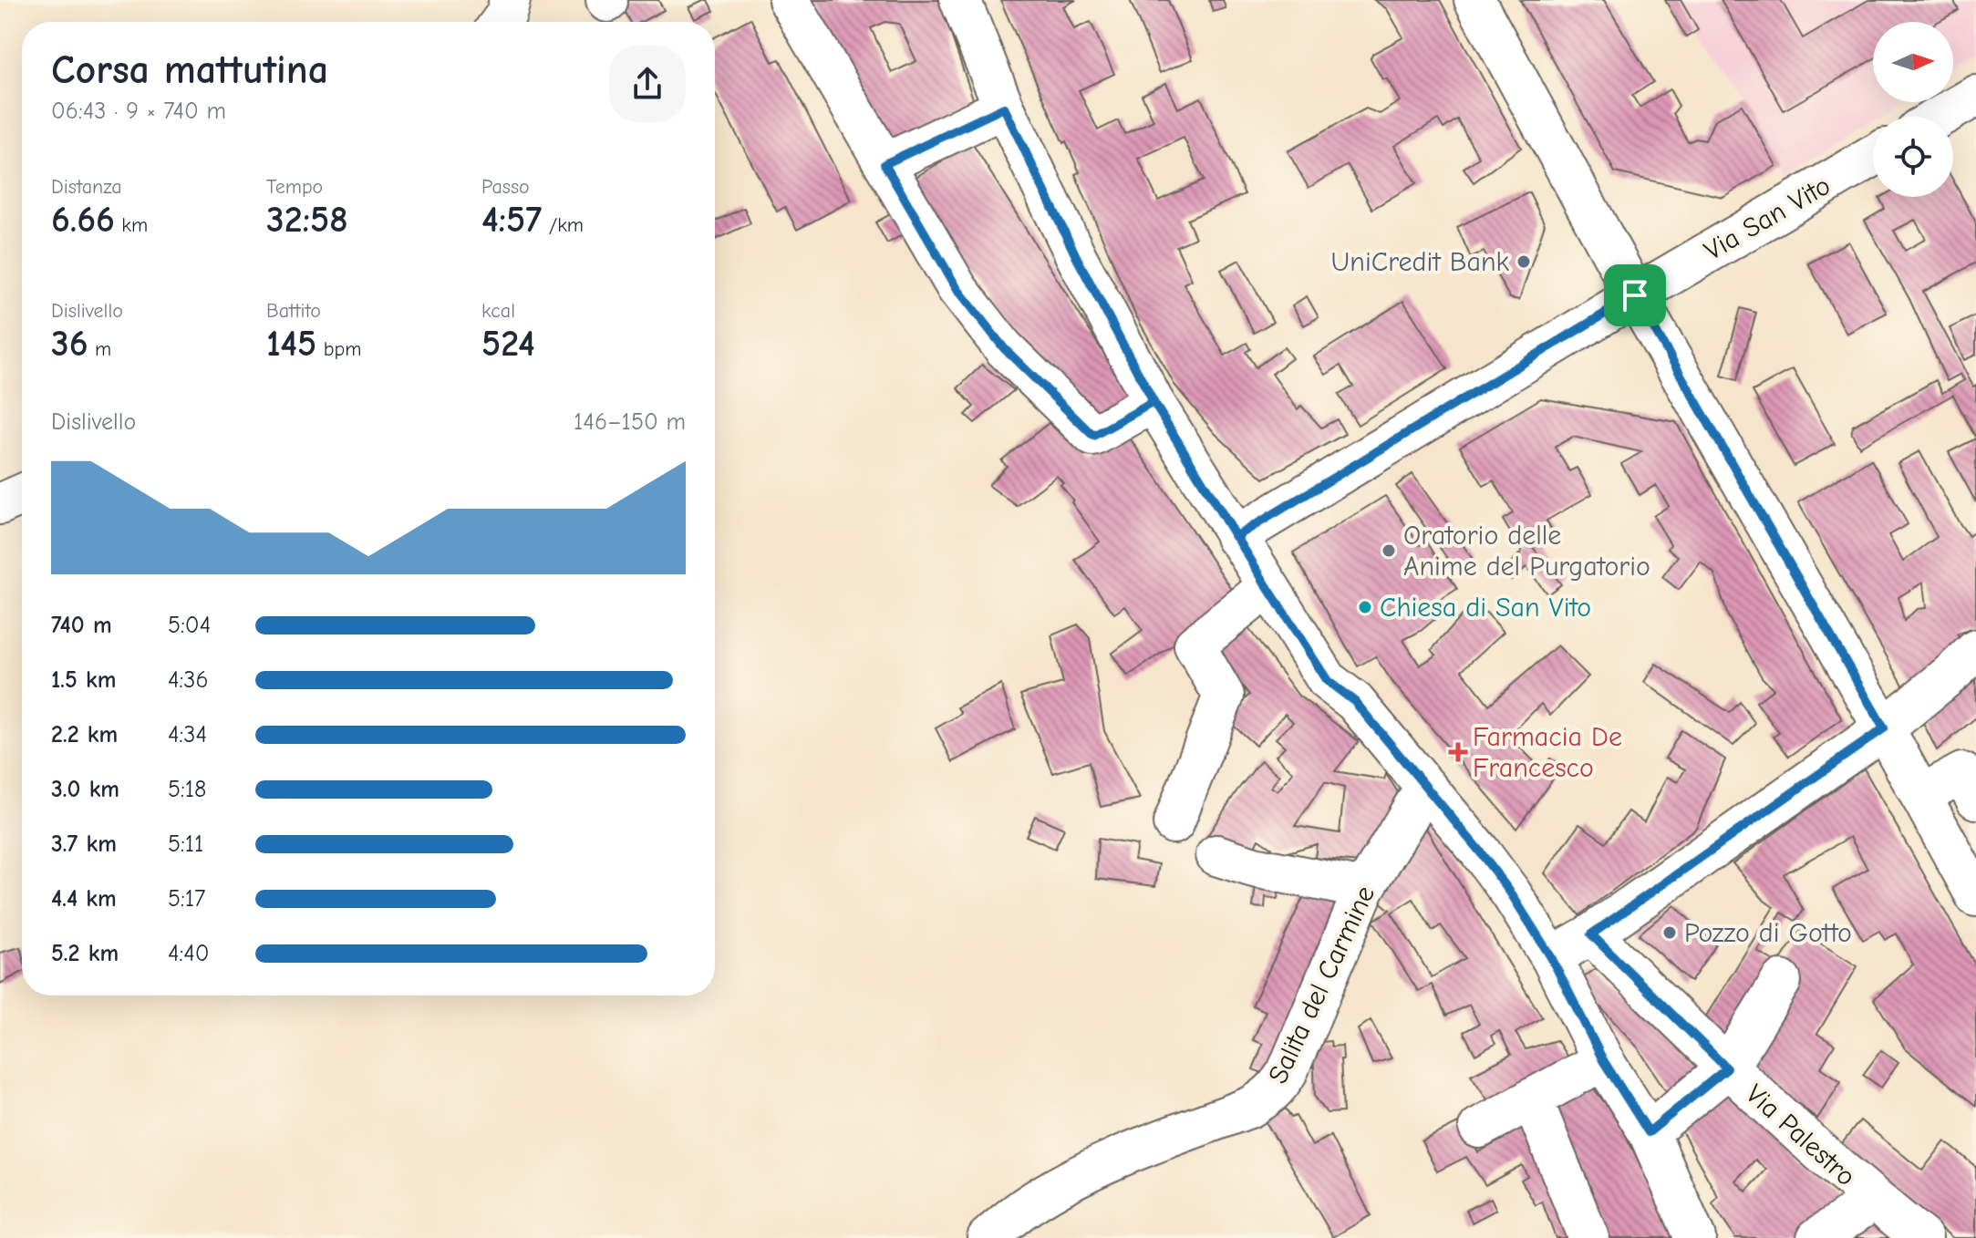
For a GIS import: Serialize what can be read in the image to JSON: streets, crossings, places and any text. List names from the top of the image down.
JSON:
{
  "streets": {
    "street": ["Via San Vito", "Salita del Carmine", "Via Palestro"]
  },
  "places": {
    "other": [
      "UniCredit Bank",
      "Oratorio delle Anime del Purgatorio",
      "Chiesa di San Vito",
      "Pozzo di Gotto"
    ],
    "health": ["Farmacia De Francesco"]
  },
  "north": "right",
  "page": {
    "heading": ["Corsa mattutina", "06:43 · 9 × 740 m"],
    "stats": [
      ["Distanza", "6.66 km"],
      ["Tempo", "32:58"],
      ["Passo", "4:57 /km"],
      ["Dislivello", "36 m"],
      ["Battito", "145 bpm"],
      ["kcal", "524"]
    ],
    "chart": ["Dislivello", "146–150 m"],
    "list": [
      {
        "name": "740 m",
        "note": "5:04"
      },
      {
        "name": "1.5 km",
        "note": "4:36"
      },
      {
        "name": "2.2 km",
        "note": "4:34"
      },
      {
        "name": "3.0 km",
        "note": "5:18"
      },
      {
        "name": "3.7 km",
        "note": "5:11"
      },
      {
        "name": "4.4 km",
        "note": "5:17"
      },
      {
        "name": "5.2 km",
        "note": "4:40"
      }
    ]
  }
}
